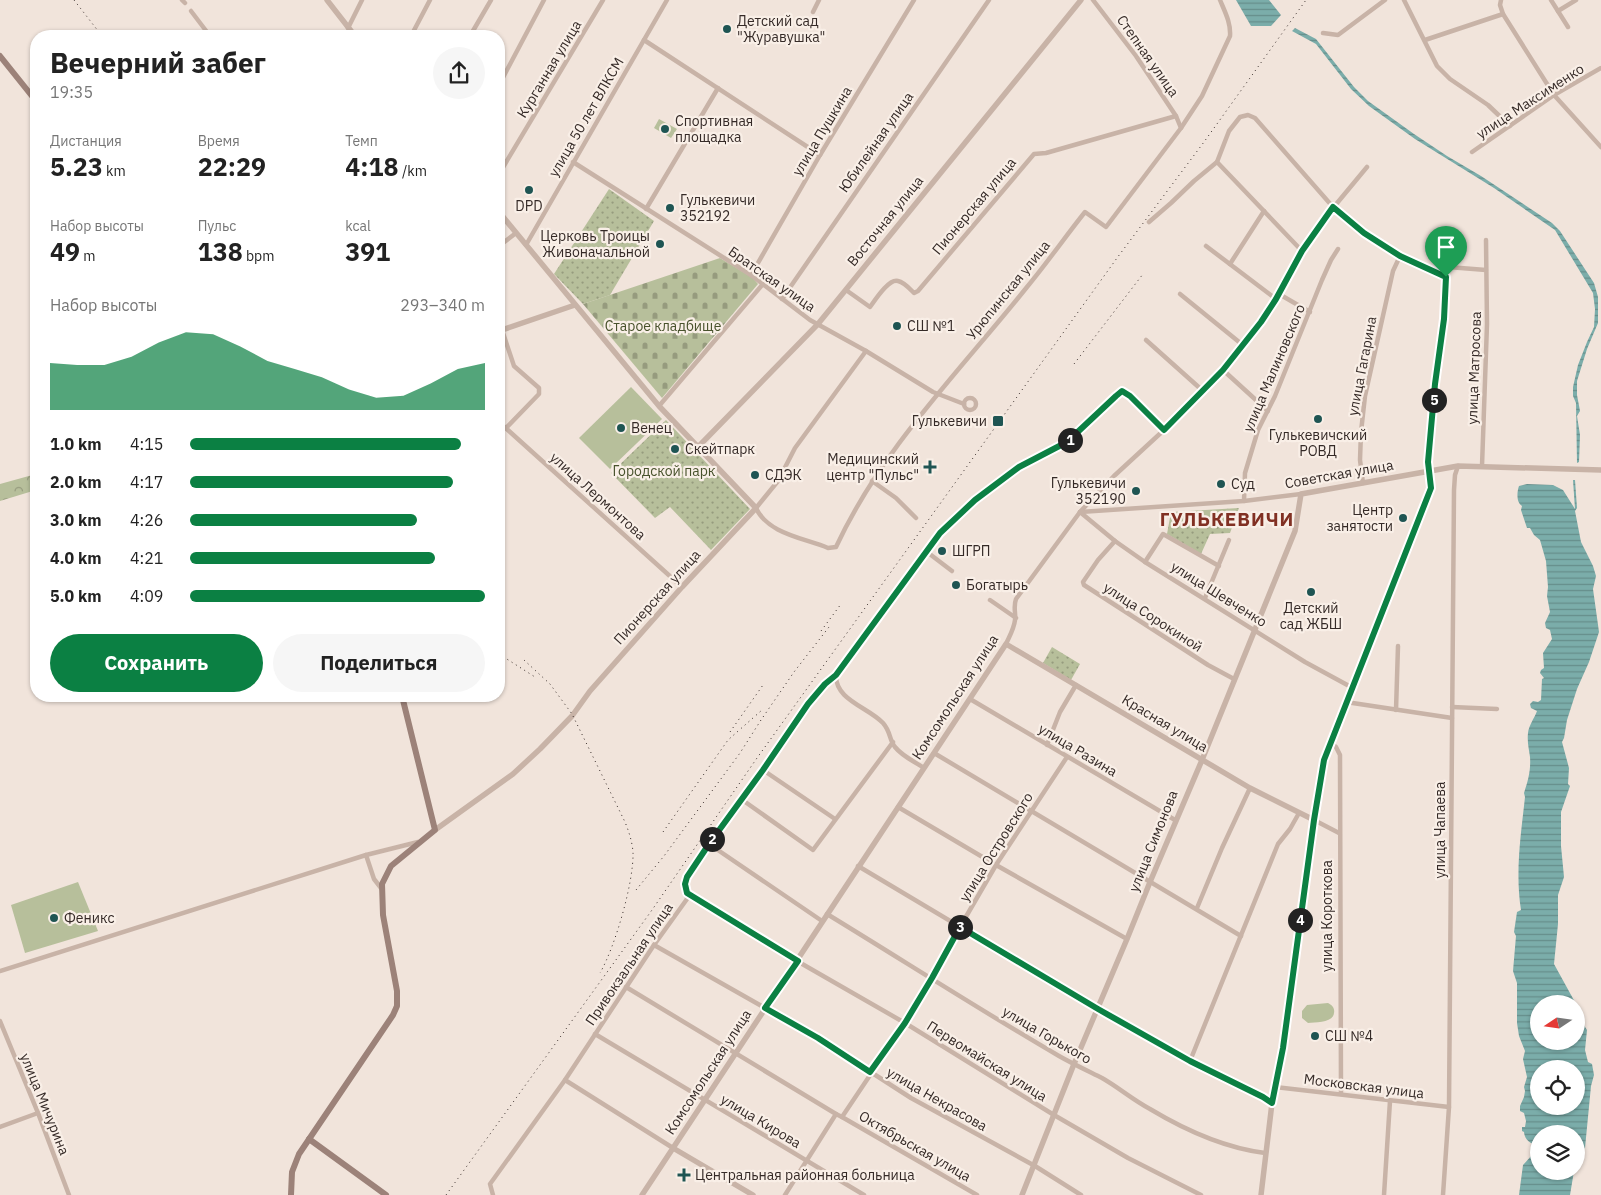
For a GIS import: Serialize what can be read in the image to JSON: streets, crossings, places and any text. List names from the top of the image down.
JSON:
{
  "streets": {
    "street": [
      "Степная улица",
      "Курганная улица",
      "улица Максименко",
      "улица 50 лет ВЛКСМ",
      "улица Пушкина",
      "Юбилейная улица",
      "Пионерская улица",
      "Восточная улица",
      "Братская улица",
      "Урюпинская улица",
      "улица Гагарина",
      "улица Малиновского",
      "улица Матросова",
      "Советская улица",
      "улица Лермонтова",
      "улица Шевченко",
      "улица Сорокиной",
      "Комсомольская улица",
      "Красная улица",
      "улица Разина",
      "улица Чапаева",
      "улица Симонова",
      "улица Островского",
      "улица Короткова",
      "Привокзальная улица",
      "улица Горького",
      "Первомайская улица",
      "Московская улица",
      "улица Некрасова",
      "улица Мичурина",
      "улица Кирова",
      "Октябрьская улица"
    ]
  },
  "crossings": [
    ["Степная улица", "Пионерская улица"],
    ["Степная улица", "Урюпинская улица"],
    ["улица 50 лет ВЛКСМ", "Братская улица"],
    ["улица Пушкина", "Братская улица"],
    ["Юбилейная улица", "Братская улица"],
    ["Пионерская улица", "Восточная улица"],
    ["Пионерская улица", "Братская улица"],
    ["Пионерская улица", "Урюпинская улица"],
    ["Пионерская улица", "улица Лермонтова"],
    ["Восточная улица", "Братская улица"],
    ["Братская улица", "Урюпинская улица"],
    ["улица Гагарина", "Советская улица"],
    ["улица Малиновского", "Советская улица"],
    ["улица Матросова", "Советская улица"],
    ["Советская улица", "улица Шевченко"],
    ["Советская улица", "Комсомольская улица"],
    ["Советская улица", "улица Чапаева"],
    ["Советская улица", "улица Симонова"],
    ["улица Шевченко", "улица Сорокиной"],
    ["улица Шевченко", "Комсомольская улица"],
    ["улица Шевченко", "улица Симонова"],
    ["улица Сорокиной", "улица Симонова"],
    ["Комсомольская улица", "Красная улица"],
    ["Комсомольская улица", "улица Разина"],
    ["Комсомольская улица", "Привокзальная улица"],
    ["Комсомольская улица", "улица Горького"],
    ["Комсомольская улица", "Первомайская улица"],
    ["Комсомольская улица", "улица Некрасова"],
    ["Комсомольская улица", "улица Кирова"],
    ["Красная улица", "улица Симонова"],
    ["улица Разина", "улица Симонова"],
    ["улица Разина", "улица Островского"],
    ["улица Чапаева", "Московская улица"],
    ["улица Симонова", "улица Горького"],
    ["улица Симонова", "Первомайская улица"],
    ["улица Симонова", "улица Некрасова"],
    ["улица Островского", "улица Горького"],
    ["улица Островского", "Первомайская улица"],
    ["улица Островского", "улица Некрасова"],
    ["улица Островского", "Октябрьская улица"],
    ["улица Короткова", "Московская улица"],
    ["Привокзальная улица", "Первомайская улица"],
    ["Привокзальная улица", "улица Некрасова"],
    ["Привокзальная улица", "улица Кирова"]
  ],
  "districts": ["ГУЛЬКЕВИЧИ"],
  "parks": ["Старое кладбище", "Городской парк"],
  "places": {
    "other": [
      "Детский сад \"Журавушка\"",
      "Спортивная площадка",
      "DPD",
      "Гулькевичи 352192",
      "Церковь Троицы Живоначальной",
      "СШ №1",
      "Гулькевичский РОВД",
      "Венец",
      "Скейтпарк",
      "СДЭК",
      "Суд",
      "Гулькевичи 352190",
      "Центр занятости",
      "ШГРП",
      "Богатырь",
      "Детский сад ЖБШ",
      "Феникс",
      "СШ №4"
    ],
    "transit": ["Гулькевичи"],
    "health": ["Медицинский центр \"Пульс\"", "Центральная районная больница"]
  },
  "north": "left",
  "page": {
    "heading": ["Вечерний забег", "19:35"],
    "stats": [
      ["Дистанция", "5.23 km"],
      ["Время", "22:29"],
      ["Темп", "4:18 /km"],
      ["Набор высоты", "49 m"],
      ["Пульс", "138 bpm"],
      ["kcal", "391"]
    ],
    "chart": ["Набор высоты", "293–340 m"],
    "pins": [
      "5",
      "1",
      "2",
      "4",
      "3"
    ],
    "list": [
      {
        "name": "1.0 km",
        "note": "4:15"
      },
      {
        "name": "2.0 km",
        "note": "4:17"
      },
      {
        "name": "3.0 km",
        "note": "4:26"
      },
      {
        "name": "4.0 km",
        "note": "4:21"
      },
      {
        "name": "5.0 km",
        "note": "4:09"
      }
    ],
    "buttons": ["Сохранить", "Поделиться"]
  }
}
